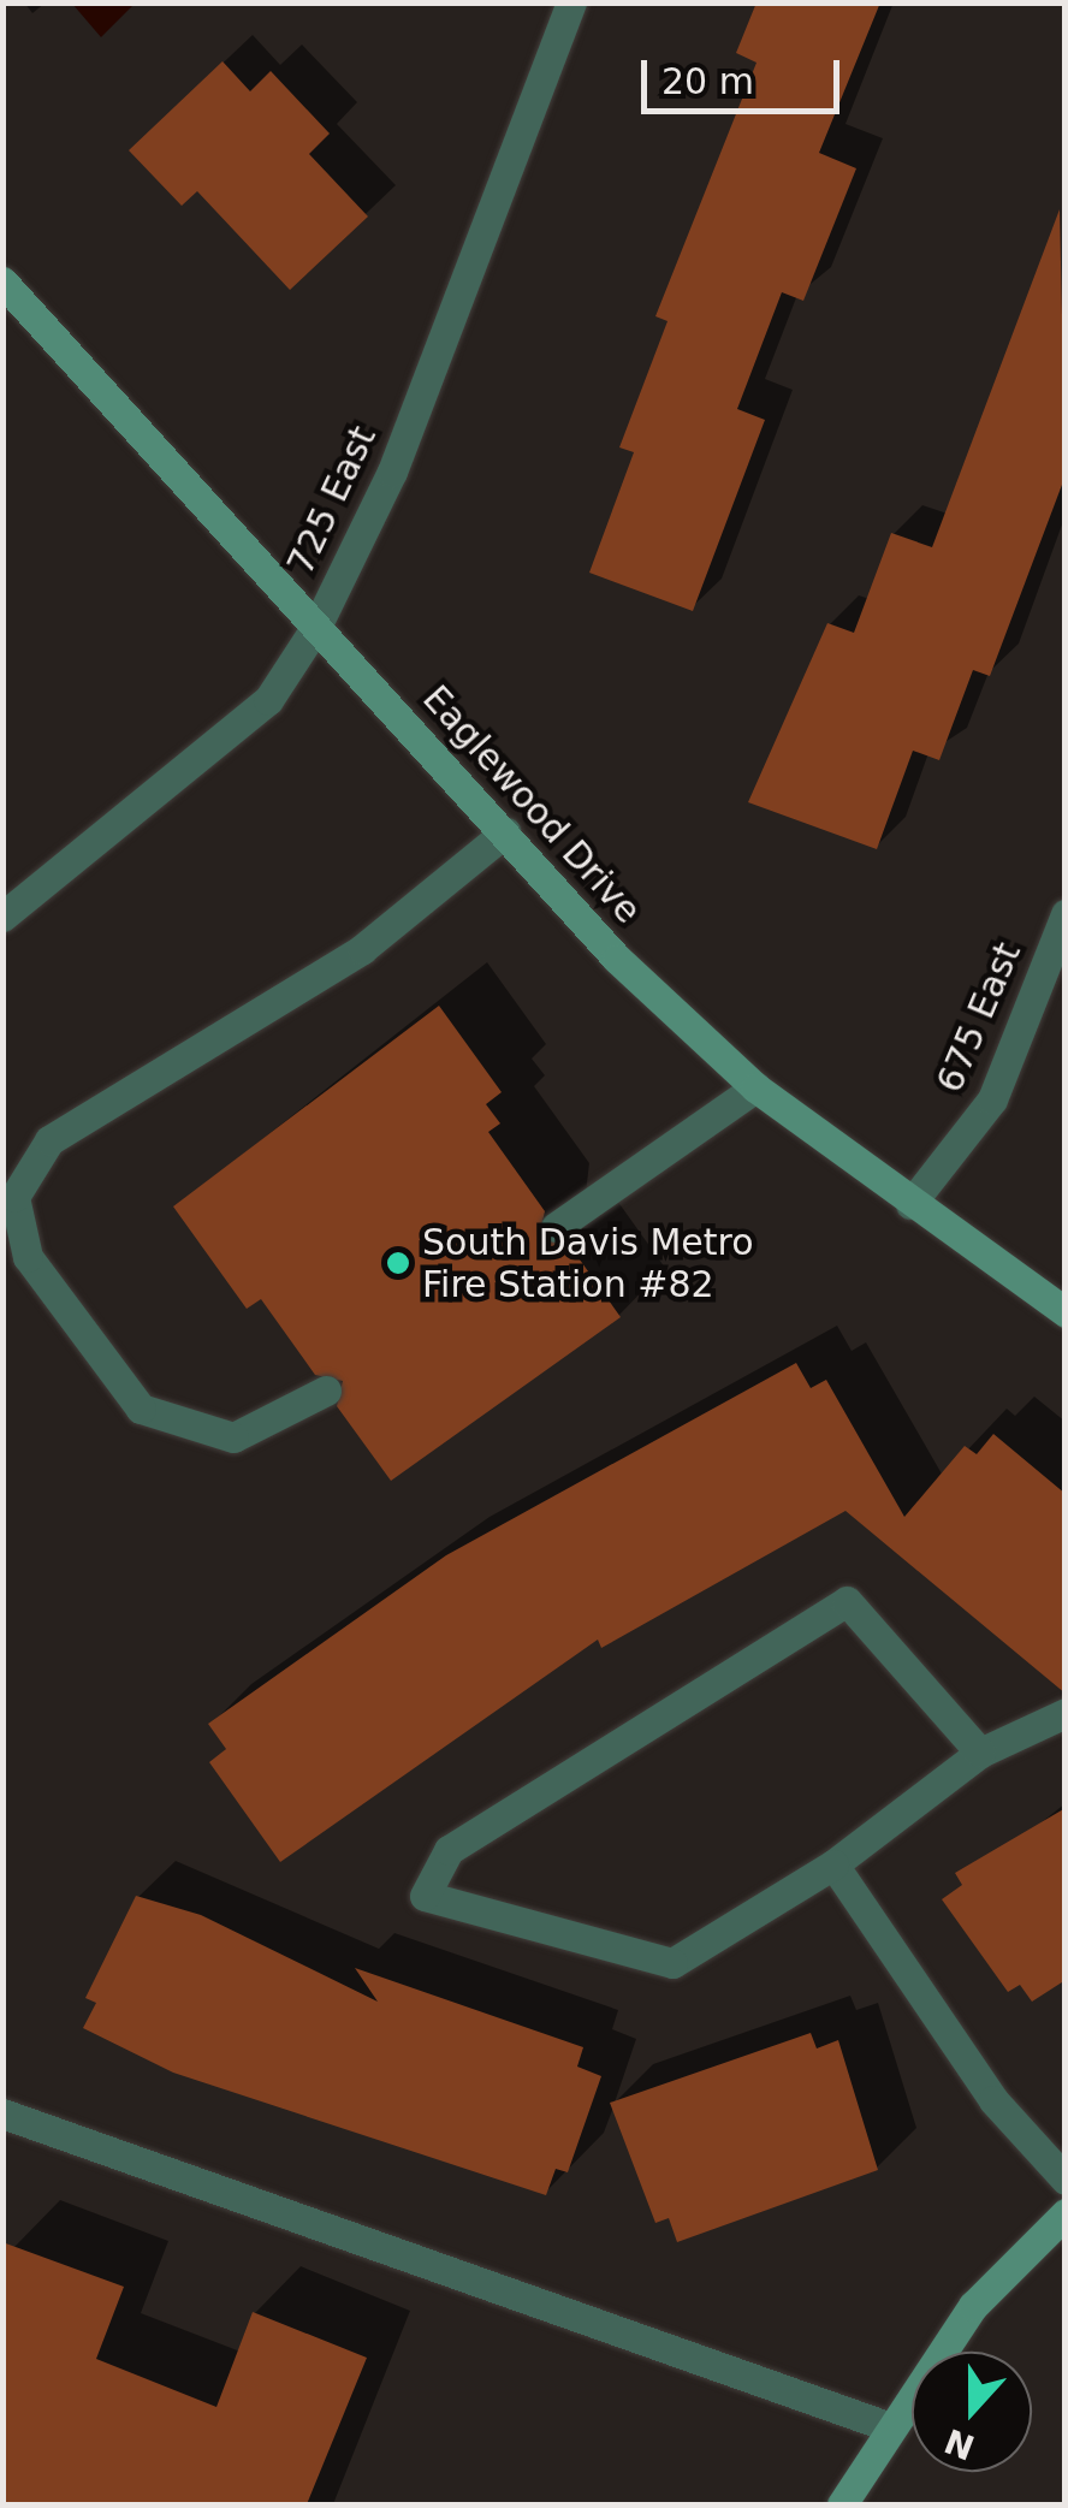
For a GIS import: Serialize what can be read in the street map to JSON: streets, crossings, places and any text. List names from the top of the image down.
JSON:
{
  "streets": {
    "main road": ["Eaglewood Drive"],
    "street": ["725 East", "675 East"]
  },
  "crossings": [
    ["725 East", "Eaglewood Drive"],
    ["Eaglewood Drive", "675 East"]
  ],
  "places": ["South Davis Metro Fire Station #82"],
  "scale_bar": "20 m",
  "north": "bottom"
}
